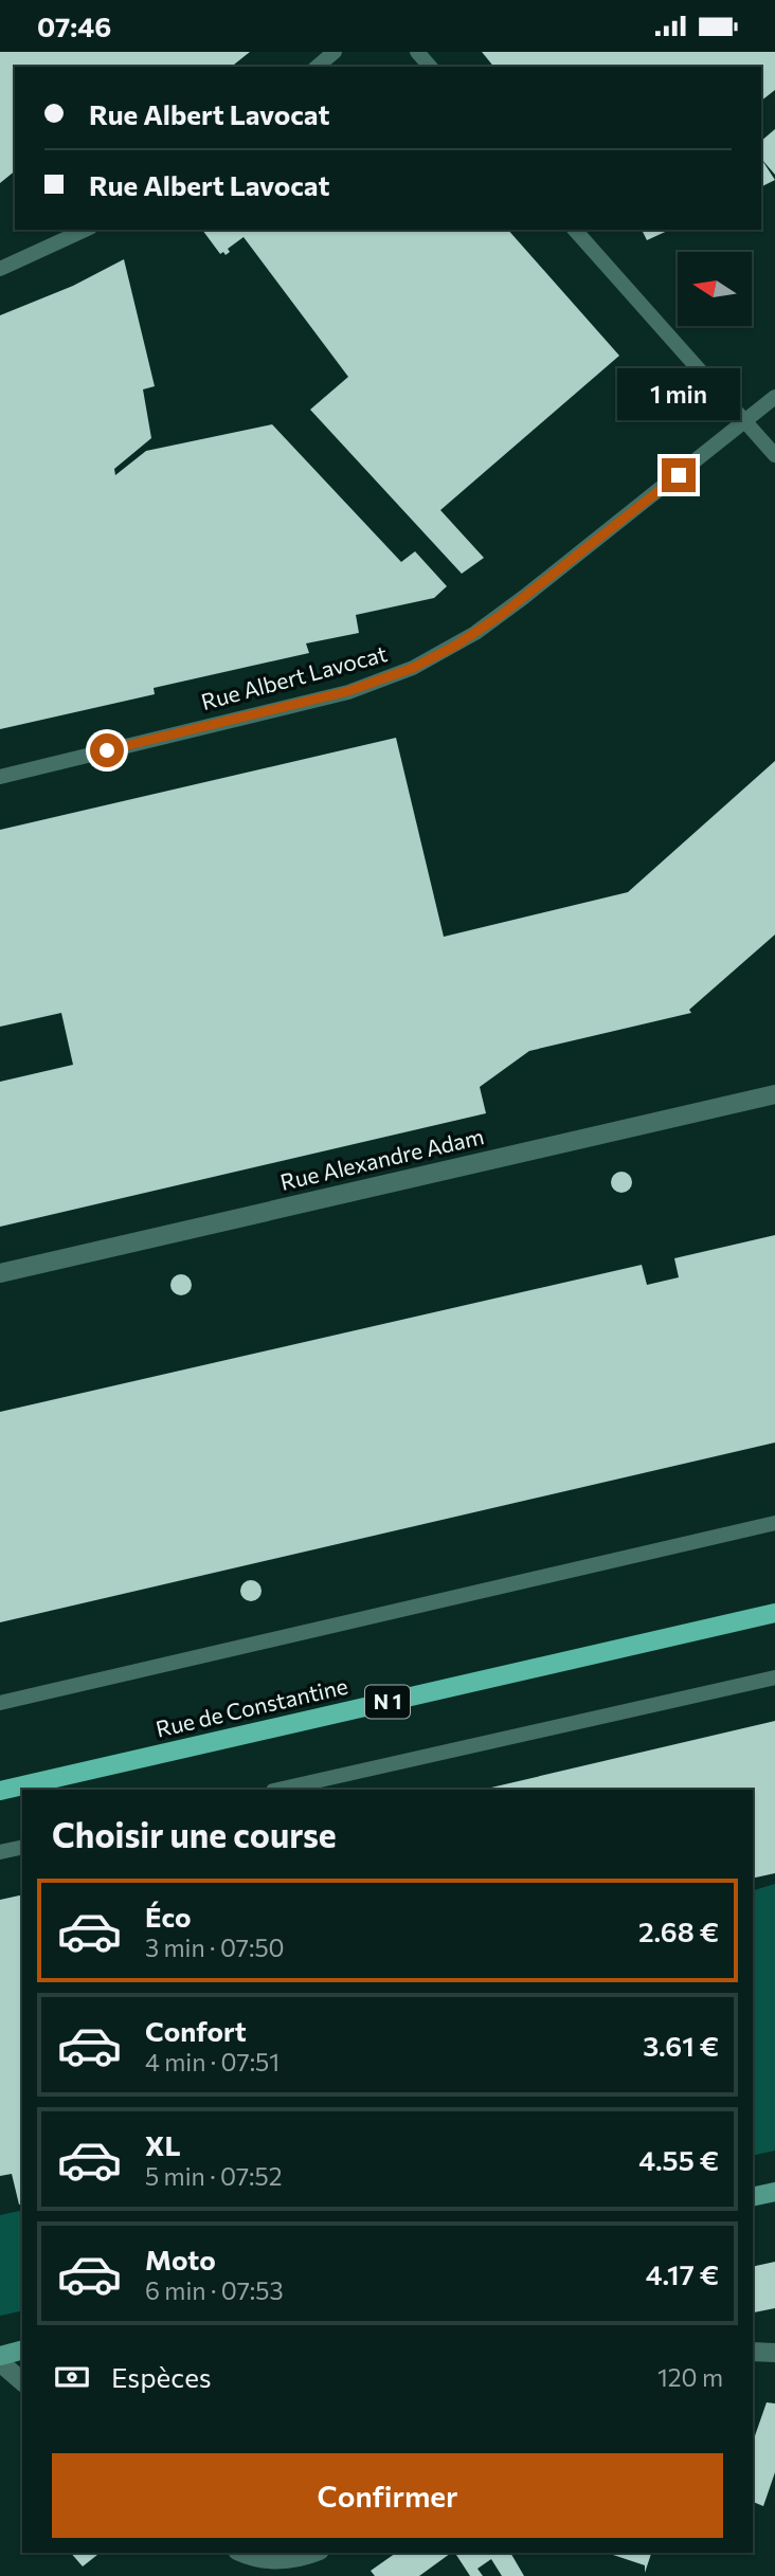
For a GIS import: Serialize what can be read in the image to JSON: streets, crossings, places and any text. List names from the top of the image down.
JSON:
{
  "streets": {
    "main road": ["N 1", "Rue de Constantine"],
    "street": ["Rue Alexandre Adam"],
    "lane": ["Rue Albert Lavocat"]
  },
  "north": "left",
  "page": {
    "status": "07:46",
    "banner": ["Rue Albert Lavocat", "Rue Albert Lavocat"],
    "bubble": "1 min",
    "heading": "Choisir une course",
    "list": [
      {
        "name": "Éco",
        "note": "3 min · 07:50",
        "value": "2.68 €"
      },
      {
        "name": "Confort",
        "note": "4 min · 07:51",
        "value": "3.61 €"
      },
      {
        "name": "XL",
        "note": "5 min · 07:52",
        "value": "4.55 €"
      },
      {
        "name": "Moto",
        "note": "6 min · 07:53",
        "value": "4.17 €"
      }
    ],
    "pay": ["Espèces", "120 m"],
    "buttons": "Confirmer"
  }
}
